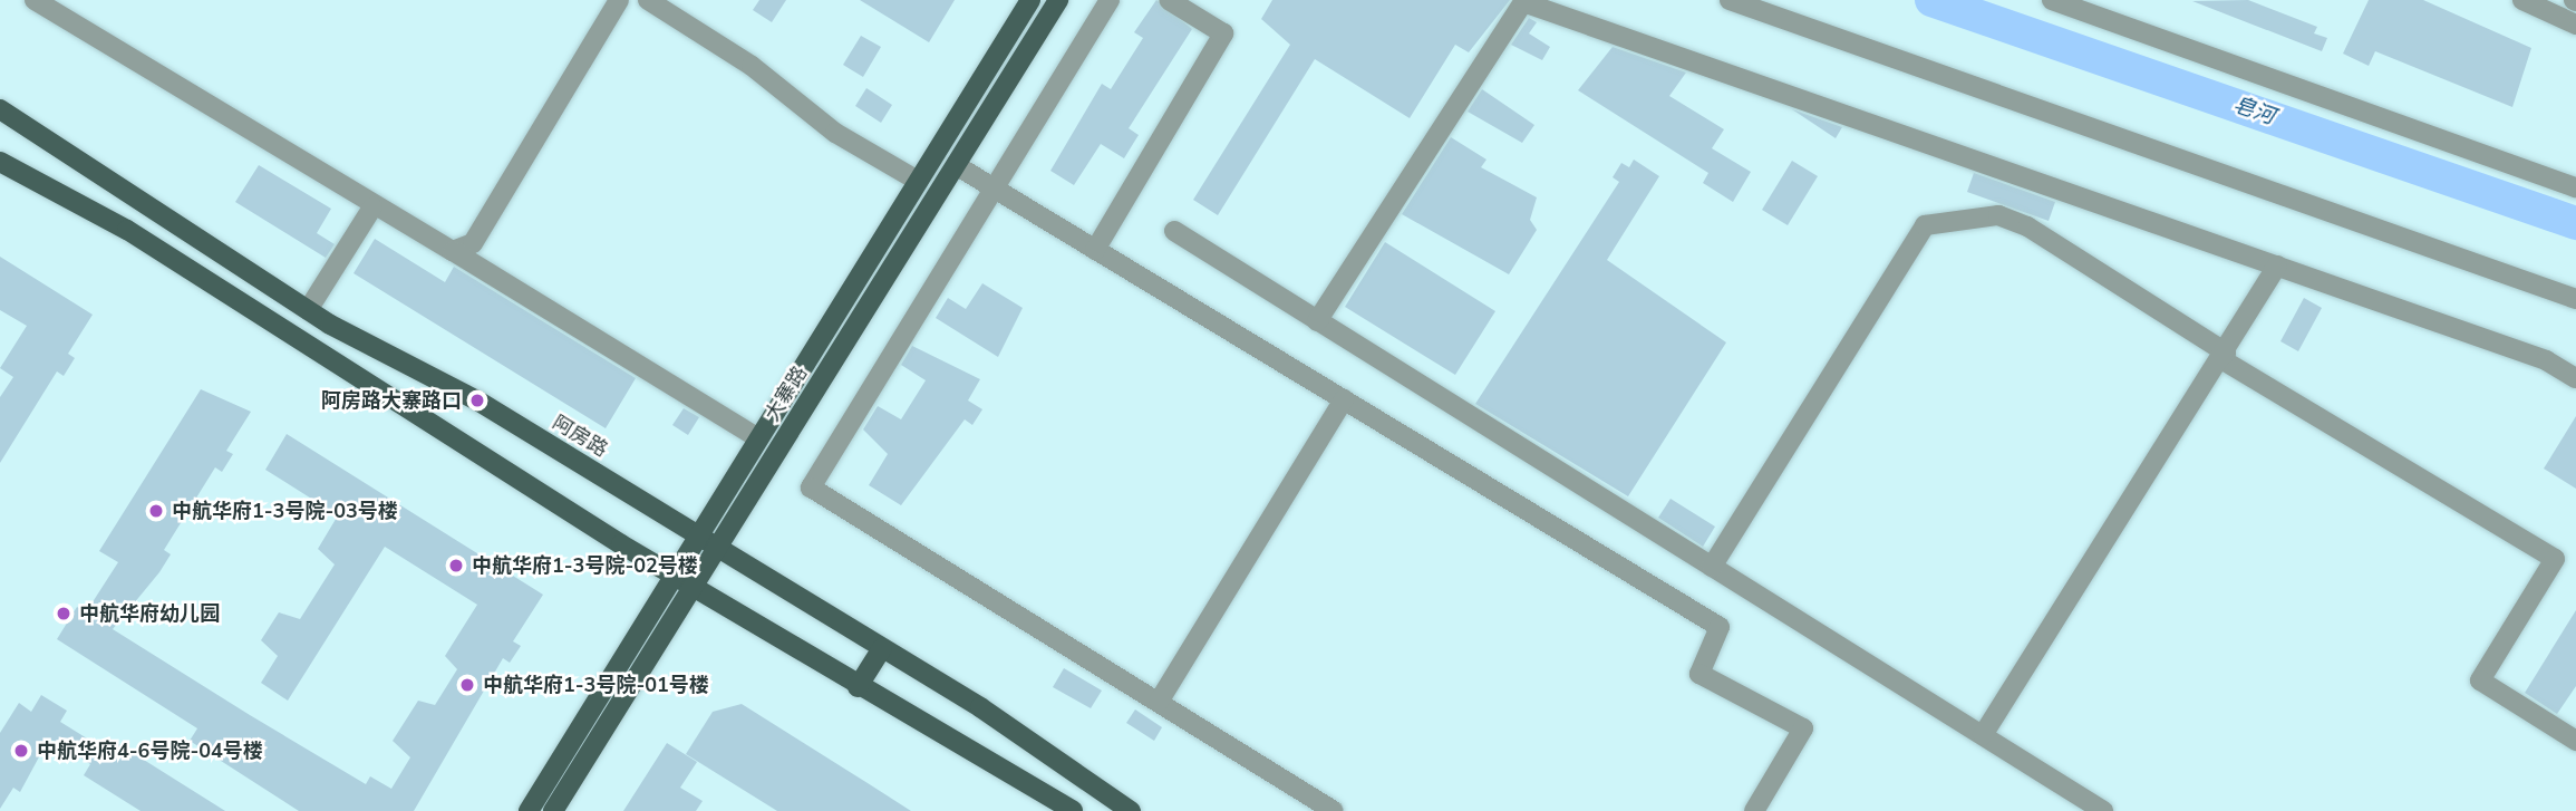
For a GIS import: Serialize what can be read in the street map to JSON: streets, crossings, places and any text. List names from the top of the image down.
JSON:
{
  "streets": {
    "main road": ["大寨路", "阿房路"]
  },
  "crossings": [
    ["大寨路", "阿房路"]
  ],
  "water": ["皂河"],
  "places": [
    "阿房路大寨路口",
    "中航华府1-3号院-03号楼",
    "中航华府1-3号院-02号楼",
    "中航华府幼儿园",
    "中航华府1-3号院-01号楼",
    "中航华府4-6号院-04号楼"
  ]
}
